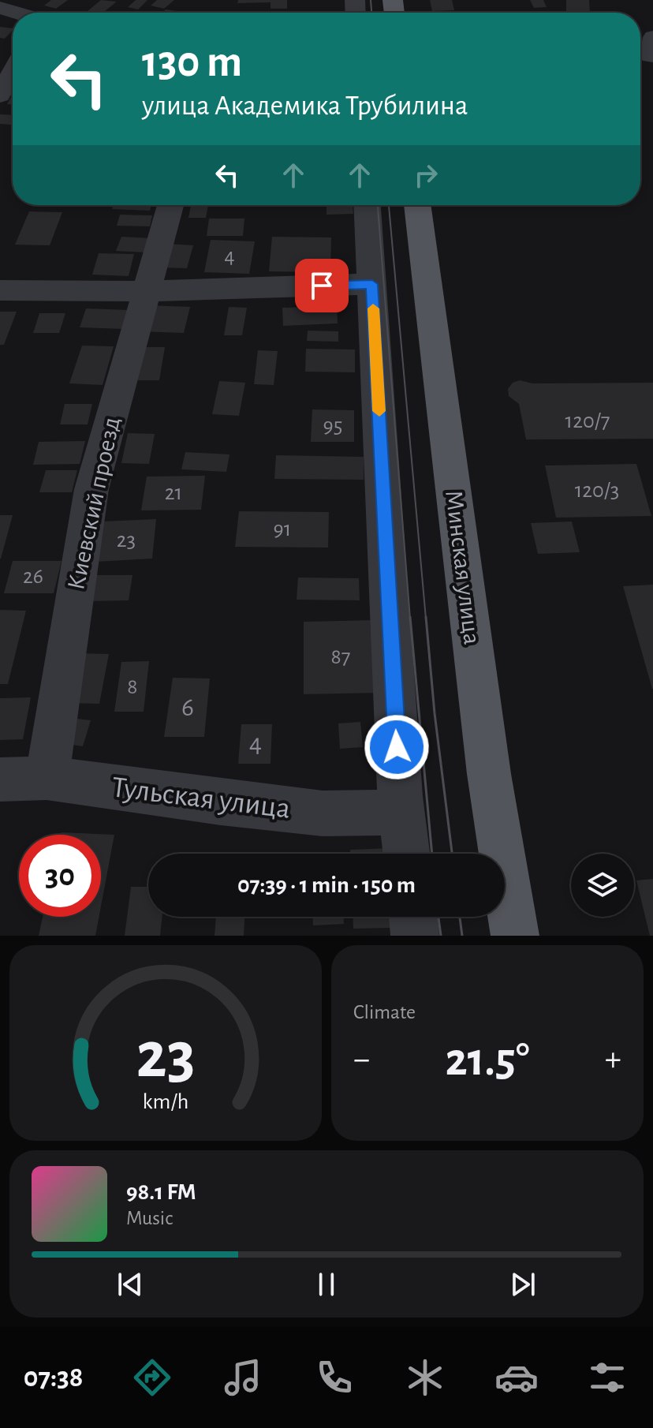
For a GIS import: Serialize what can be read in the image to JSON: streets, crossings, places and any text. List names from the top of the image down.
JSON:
{
  "streets": {
    "main road": ["Минская улица"],
    "street": ["Киевский проезд", "Тульская улица"]
  },
  "crossings": [
    ["Киевский проезд", "Тульская улица"]
  ],
  "house_numbers": [
    "4",
    "120/7",
    "95",
    "120/3",
    "21",
    "91",
    "23",
    "26",
    "87",
    "8",
    "6",
    "4"
  ],
  "page": {
    "turn": ["130 m", "улица Академика Трубилина"],
    "limit": "30",
    "trip": "07:39 · 1 min · 150 m",
    "tile": "Climate",
    "heat": ["−", "21.5°", "+"],
    "song": ["98.1 FM", "Music"],
    "tabs": "07:38",
    "gauge": ["23", "km/h"]
  }
}
